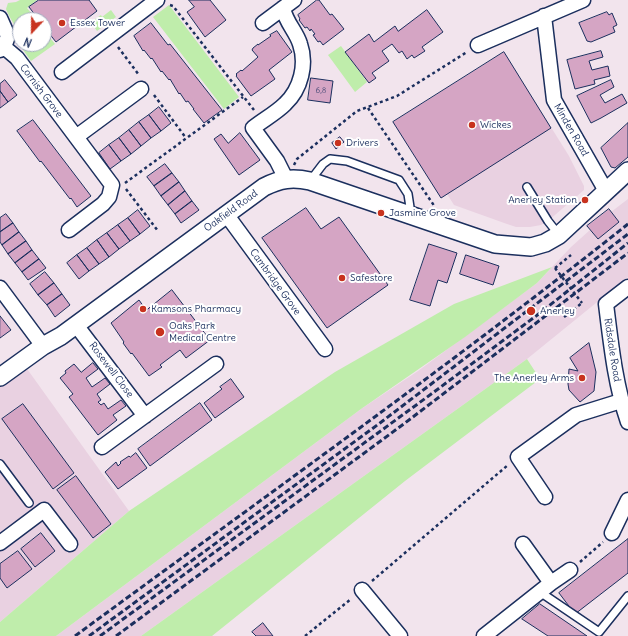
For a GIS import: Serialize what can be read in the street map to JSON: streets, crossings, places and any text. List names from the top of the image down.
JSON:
{
  "streets": {
    "street": [
      "Cornish Grove",
      "Minden Road",
      "Oakfield Road",
      "Cambridge Grove",
      "Ridsdale Road",
      "Rosewell Close"
    ]
  },
  "crossings": [
    ["Minden Road", "Oakfield Road"],
    ["Oakfield Road", "Cambridge Grove"],
    ["Oakfield Road", "Rosewell Close"]
  ],
  "places": [
    "Essex Tower",
    "Wickes",
    "Drivers",
    "Anerley Station",
    "Jasmine Grove",
    "Safestore",
    "Kamsons Pharmacy",
    "Anerley",
    "Oaks Park Medical Centre",
    "The Anerley Arms"
  ],
  "house_numbers": ["6,8"],
  "north": "bottom"
}
